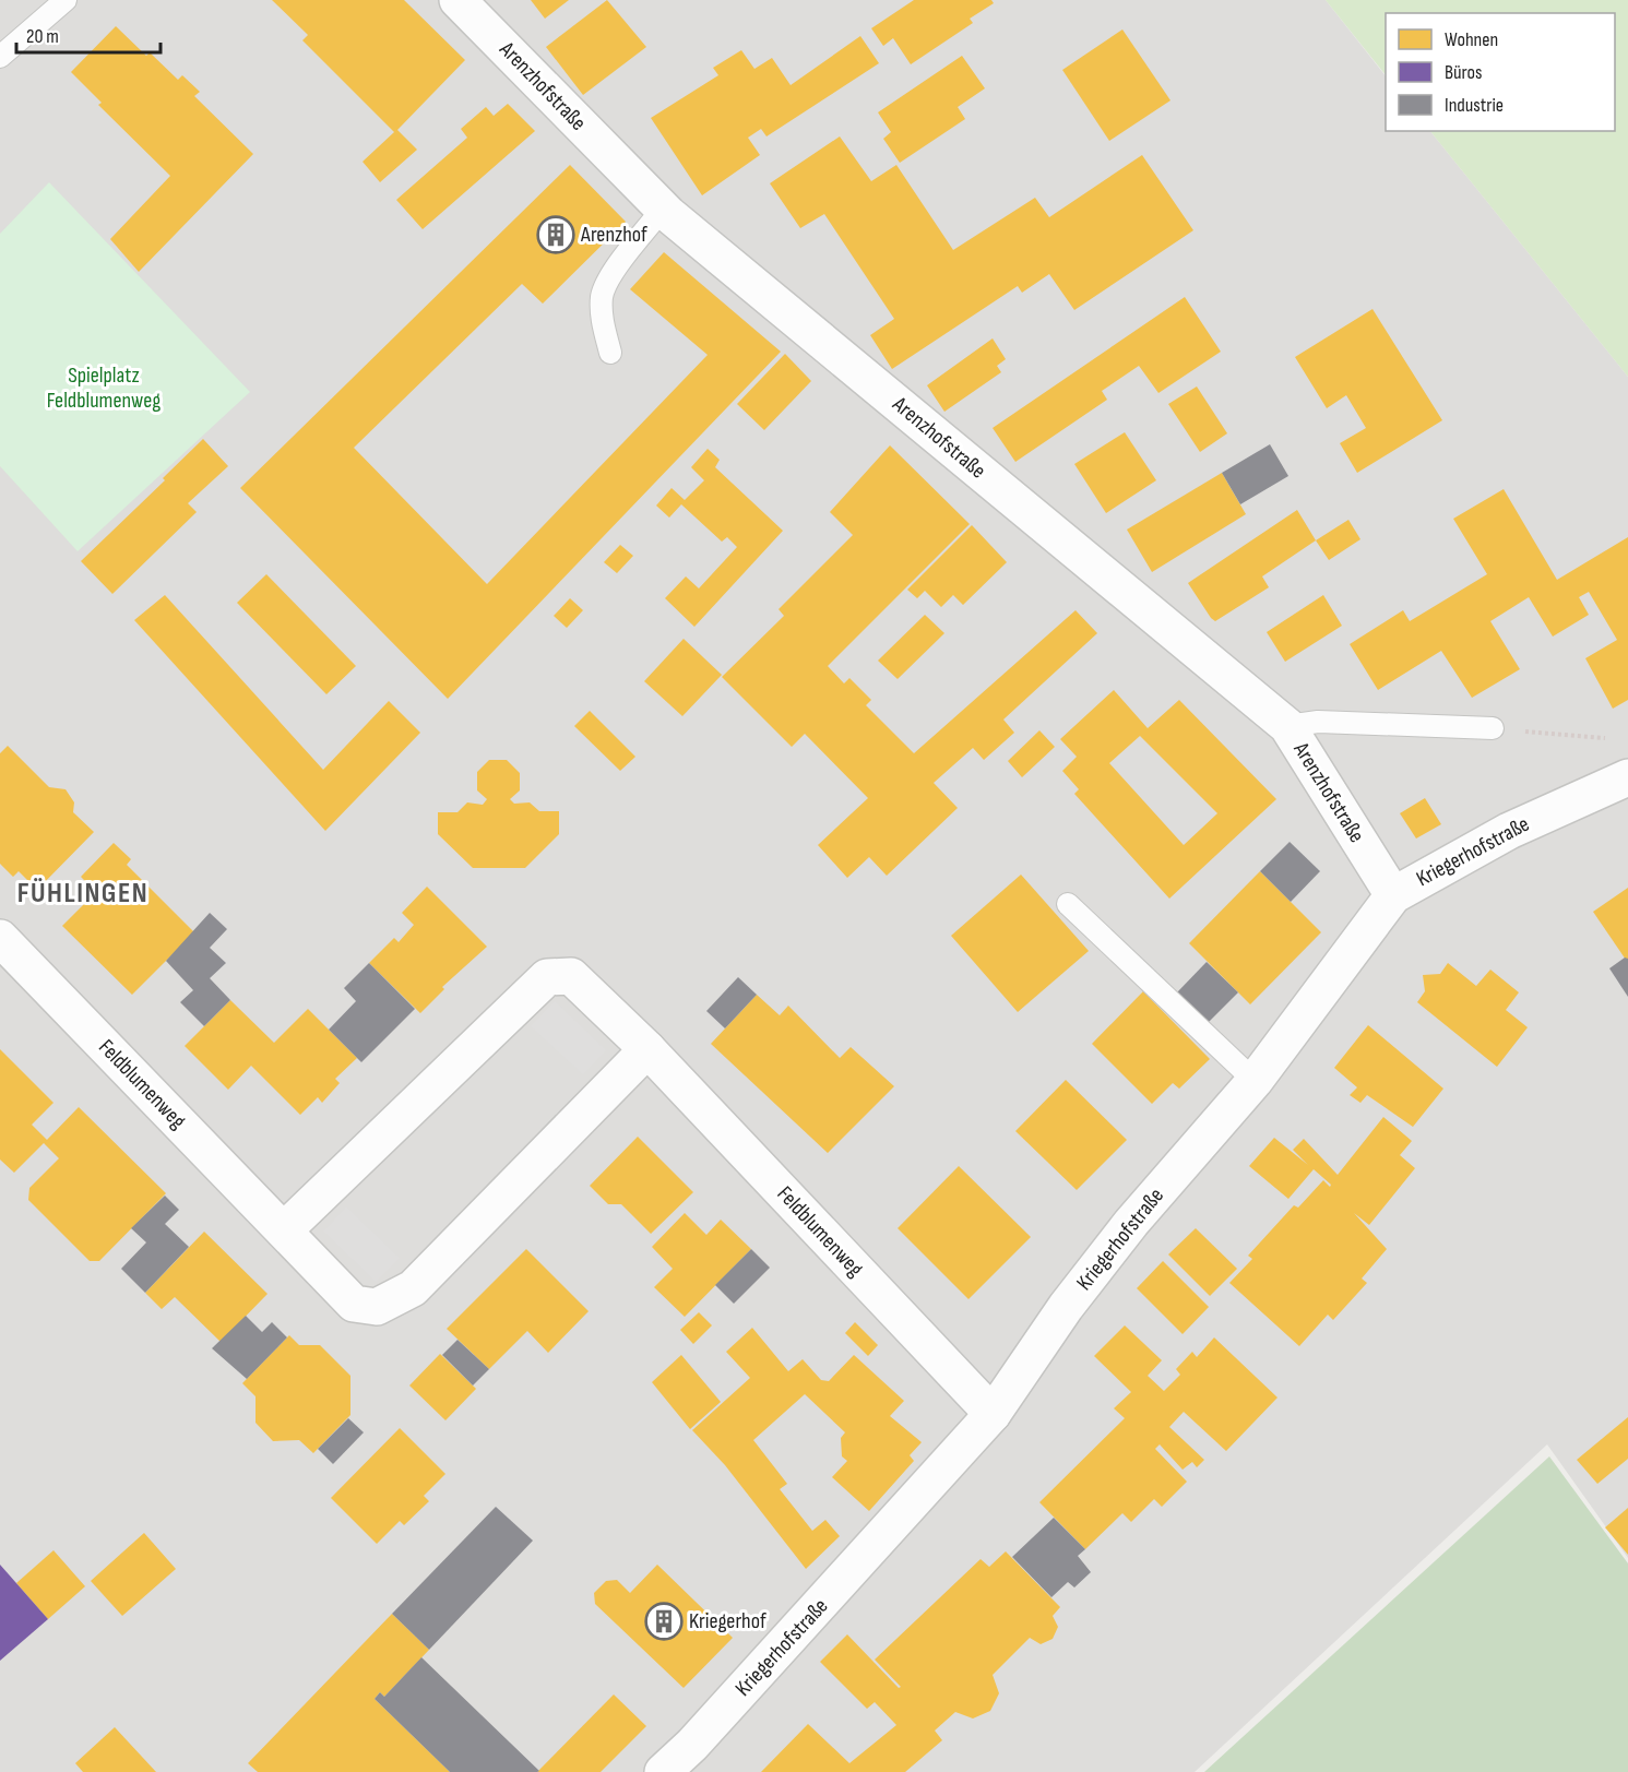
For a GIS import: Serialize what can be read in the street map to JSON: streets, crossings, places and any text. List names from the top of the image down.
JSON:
{
  "streets": {
    "street": ["Arenzhofstraße", "Kriegerhofstraße", "Feldblumenweg"]
  },
  "crossings": [
    ["Arenzhofstraße", "Kriegerhofstraße"],
    ["Kriegerhofstraße", "Feldblumenweg"]
  ],
  "districts": ["FÜHLINGEN"],
  "parks": ["Spielplatz Feldblumenweg"],
  "places": {
    "building": ["Arenzhof", "Kriegerhof"]
  },
  "legend": ["Wohnen", "Büros", "Industrie"],
  "scale_bar": "20 m"
}
